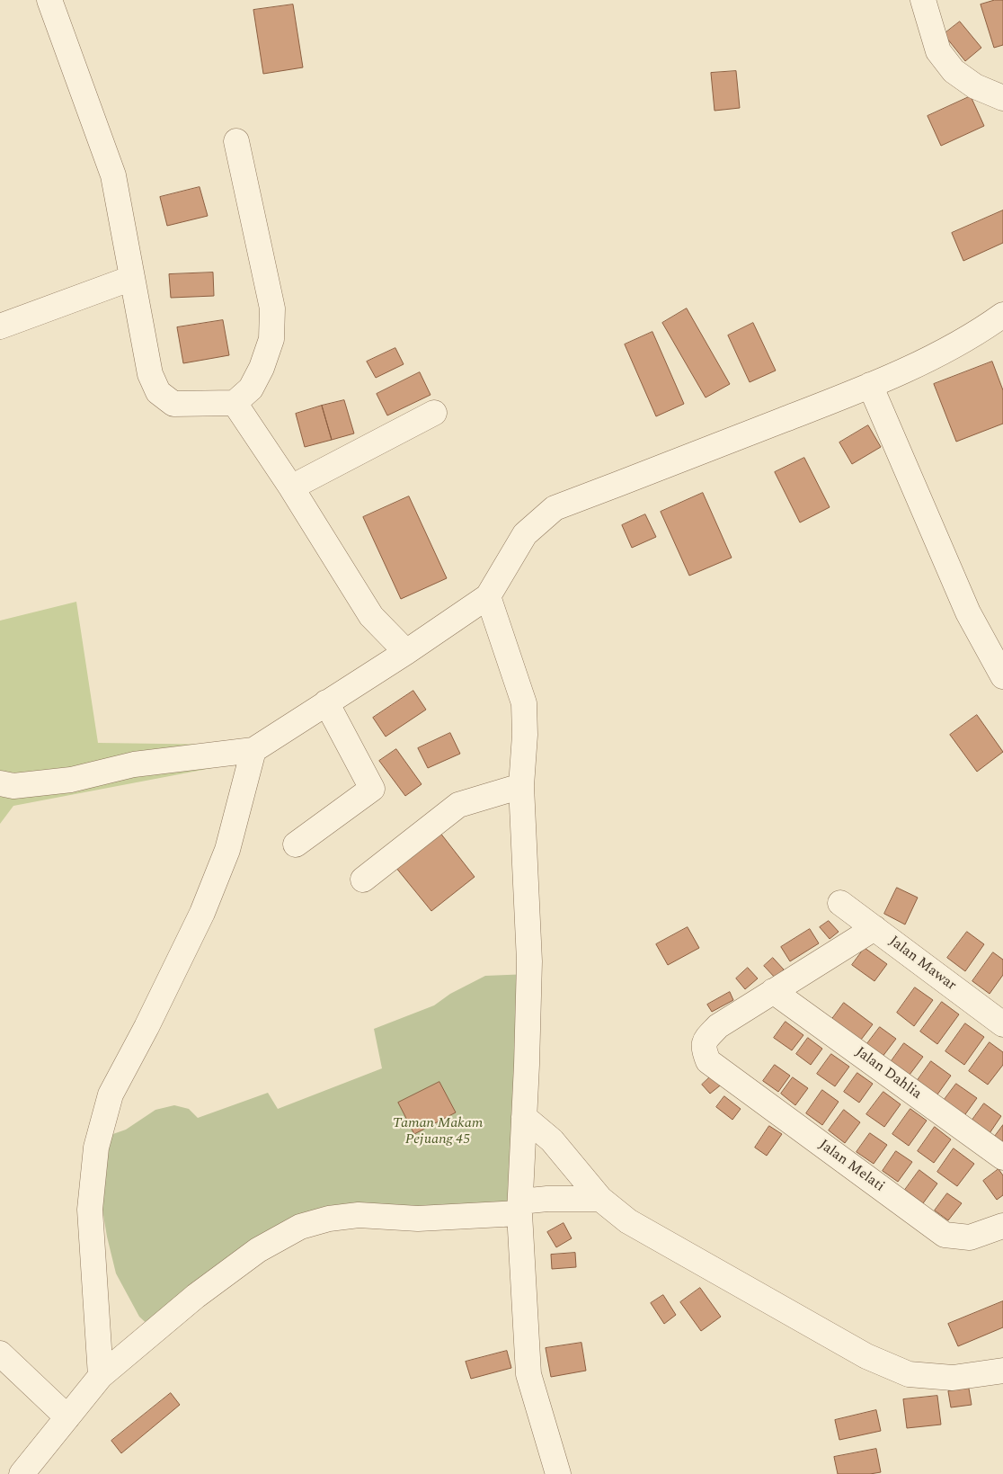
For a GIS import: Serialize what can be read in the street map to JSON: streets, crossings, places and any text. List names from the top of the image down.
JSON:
{
  "streets": {
    "street": ["Jalan Mawar", "Jalan Dahlia", "Jalan Melati"]
  },
  "crossings": [
    ["Jalan Dahlia", "Jalan Melati"]
  ],
  "parks": ["Taman Makam Pejuang 45"]
}
